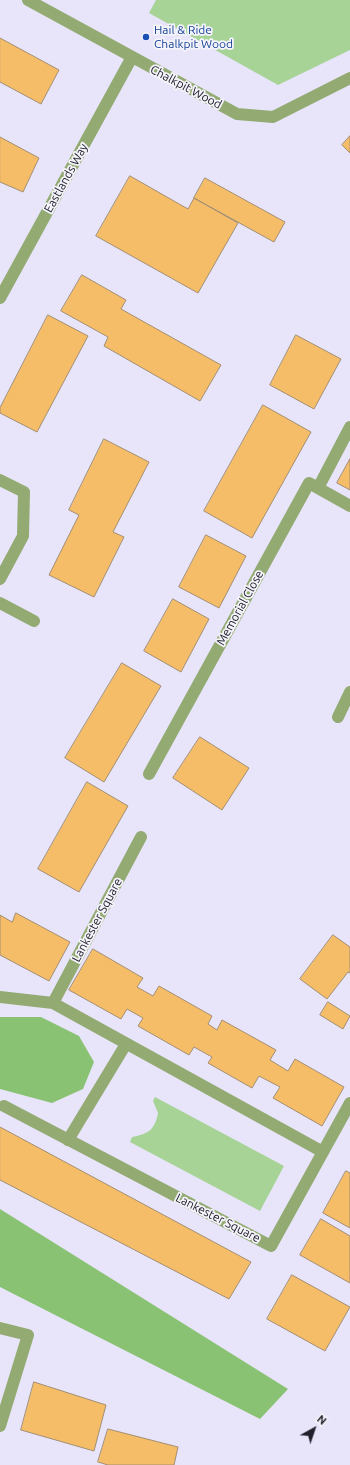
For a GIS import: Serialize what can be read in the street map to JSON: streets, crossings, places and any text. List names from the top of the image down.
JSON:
{
  "streets": {
    "street": [
      "Chalkpit Wood",
      "Eastlands Way",
      "Memorial Close",
      "Lankester Square"
    ]
  },
  "crossings": [
    ["Chalkpit Wood", "Eastlands Way"]
  ],
  "places": ["Hail & Ride Chalkpit Wood"],
  "north": "top right"
}
